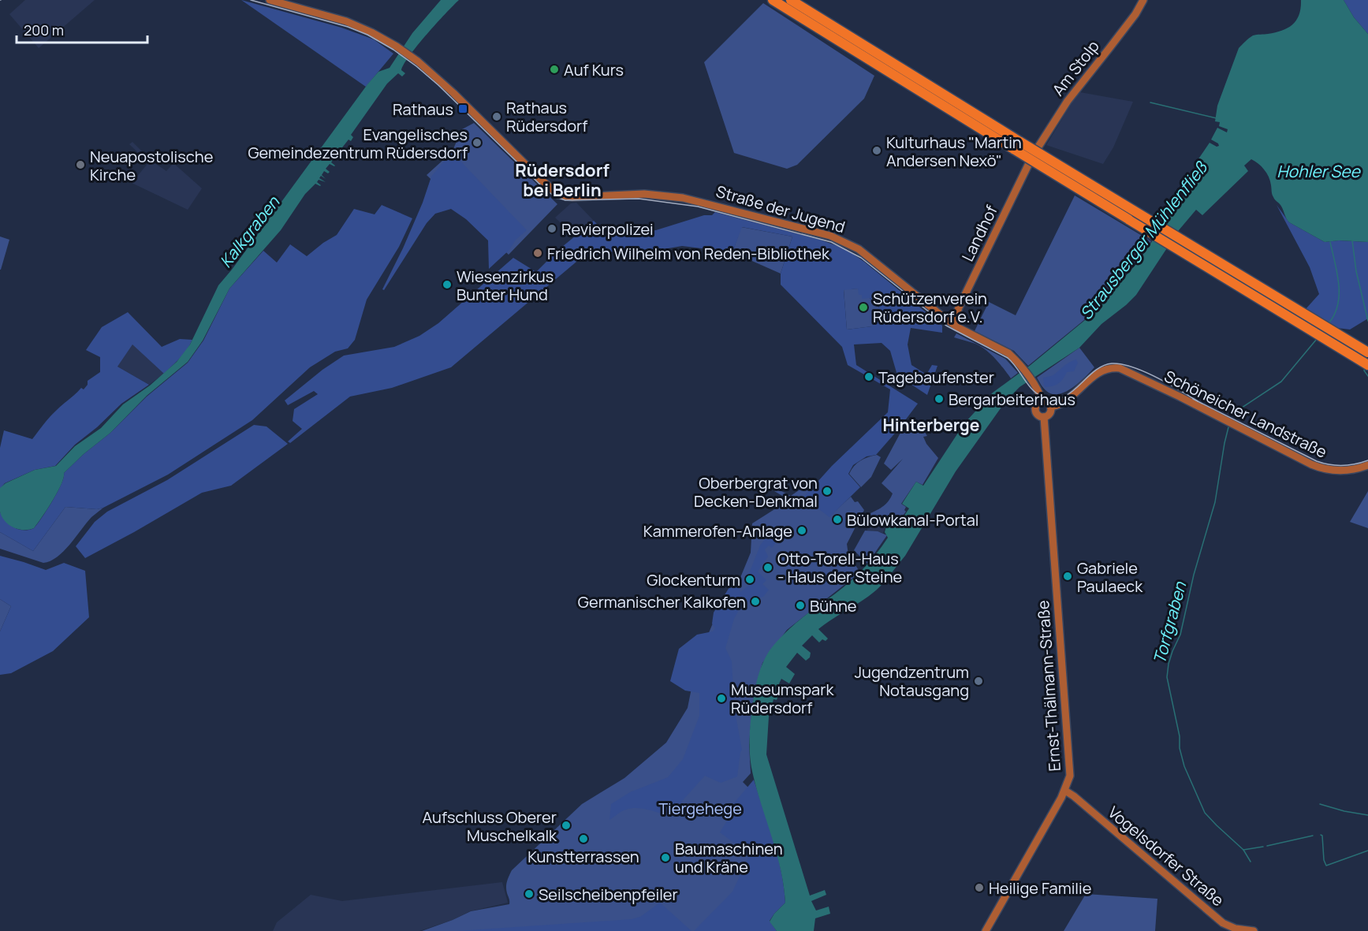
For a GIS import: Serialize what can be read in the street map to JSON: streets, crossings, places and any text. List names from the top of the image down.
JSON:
{
  "streets": {
    "main road": [
      "Am Stolp",
      "Straße der Jugend",
      "Landhof",
      "Schöneicher Landstraße",
      "Ernst-Thälmann-Straße",
      "Vogelsdorfer Straße"
    ]
  },
  "crossings": [
    ["Am Stolp", "Landhof"],
    ["Straße der Jugend", "Landhof"],
    ["Straße der Jugend", "Schöneicher Landstraße"],
    ["Straße der Jugend", "Ernst-Thälmann-Straße"],
    ["Schöneicher Landstraße", "Ernst-Thälmann-Straße"],
    ["Ernst-Thälmann-Straße", "Vogelsdorfer Straße"]
  ],
  "districts": ["Rüdersdorf bei Berlin", "Hinterberge"],
  "water": [
    "Hohler See",
    "Kalkgraben",
    "Strausberger Mühlenfließ",
    "Torfgraben"
  ],
  "parks": ["Tiergehege"],
  "places": {
    "other": [
      "Auf Kurs",
      "Rathaus Rüdersdorf",
      "Evangelisches Gemeindezentrum Rüdersdorf",
      "Kulturhaus \"Martin Andersen Nexö\"",
      "Neuapostolische Kirche",
      "Revierpolizei",
      "Friedrich Wilhelm von Reden-Bibliothek",
      "Wiesenzirkus Bunter Hund",
      "Schützenverein Rüdersdorf e.V.",
      "Tagebaufenster",
      "Bergarbeiterhaus",
      "Oberbergrat von Decken-Denkmal",
      "Bülowkanal-Portal",
      "Kammerofen-Anlage",
      "Otto-Torell-Haus - Haus der Steine",
      "Gabriele Paulaeck",
      "Glockenturm",
      "Germanischer Kalkofen",
      "Bühne",
      "Jugendzentrum Notausgang",
      "Museumspark Rüdersdorf",
      "Aufschluss Oberer Muschelkalk",
      "Kunstterrassen",
      "Baumaschinen und Kräne",
      "Heilige Familie",
      "Seilscheibenpfeiler"
    ],
    "transit": ["Rathaus"]
  },
  "scale_bar": "200 m"
}
